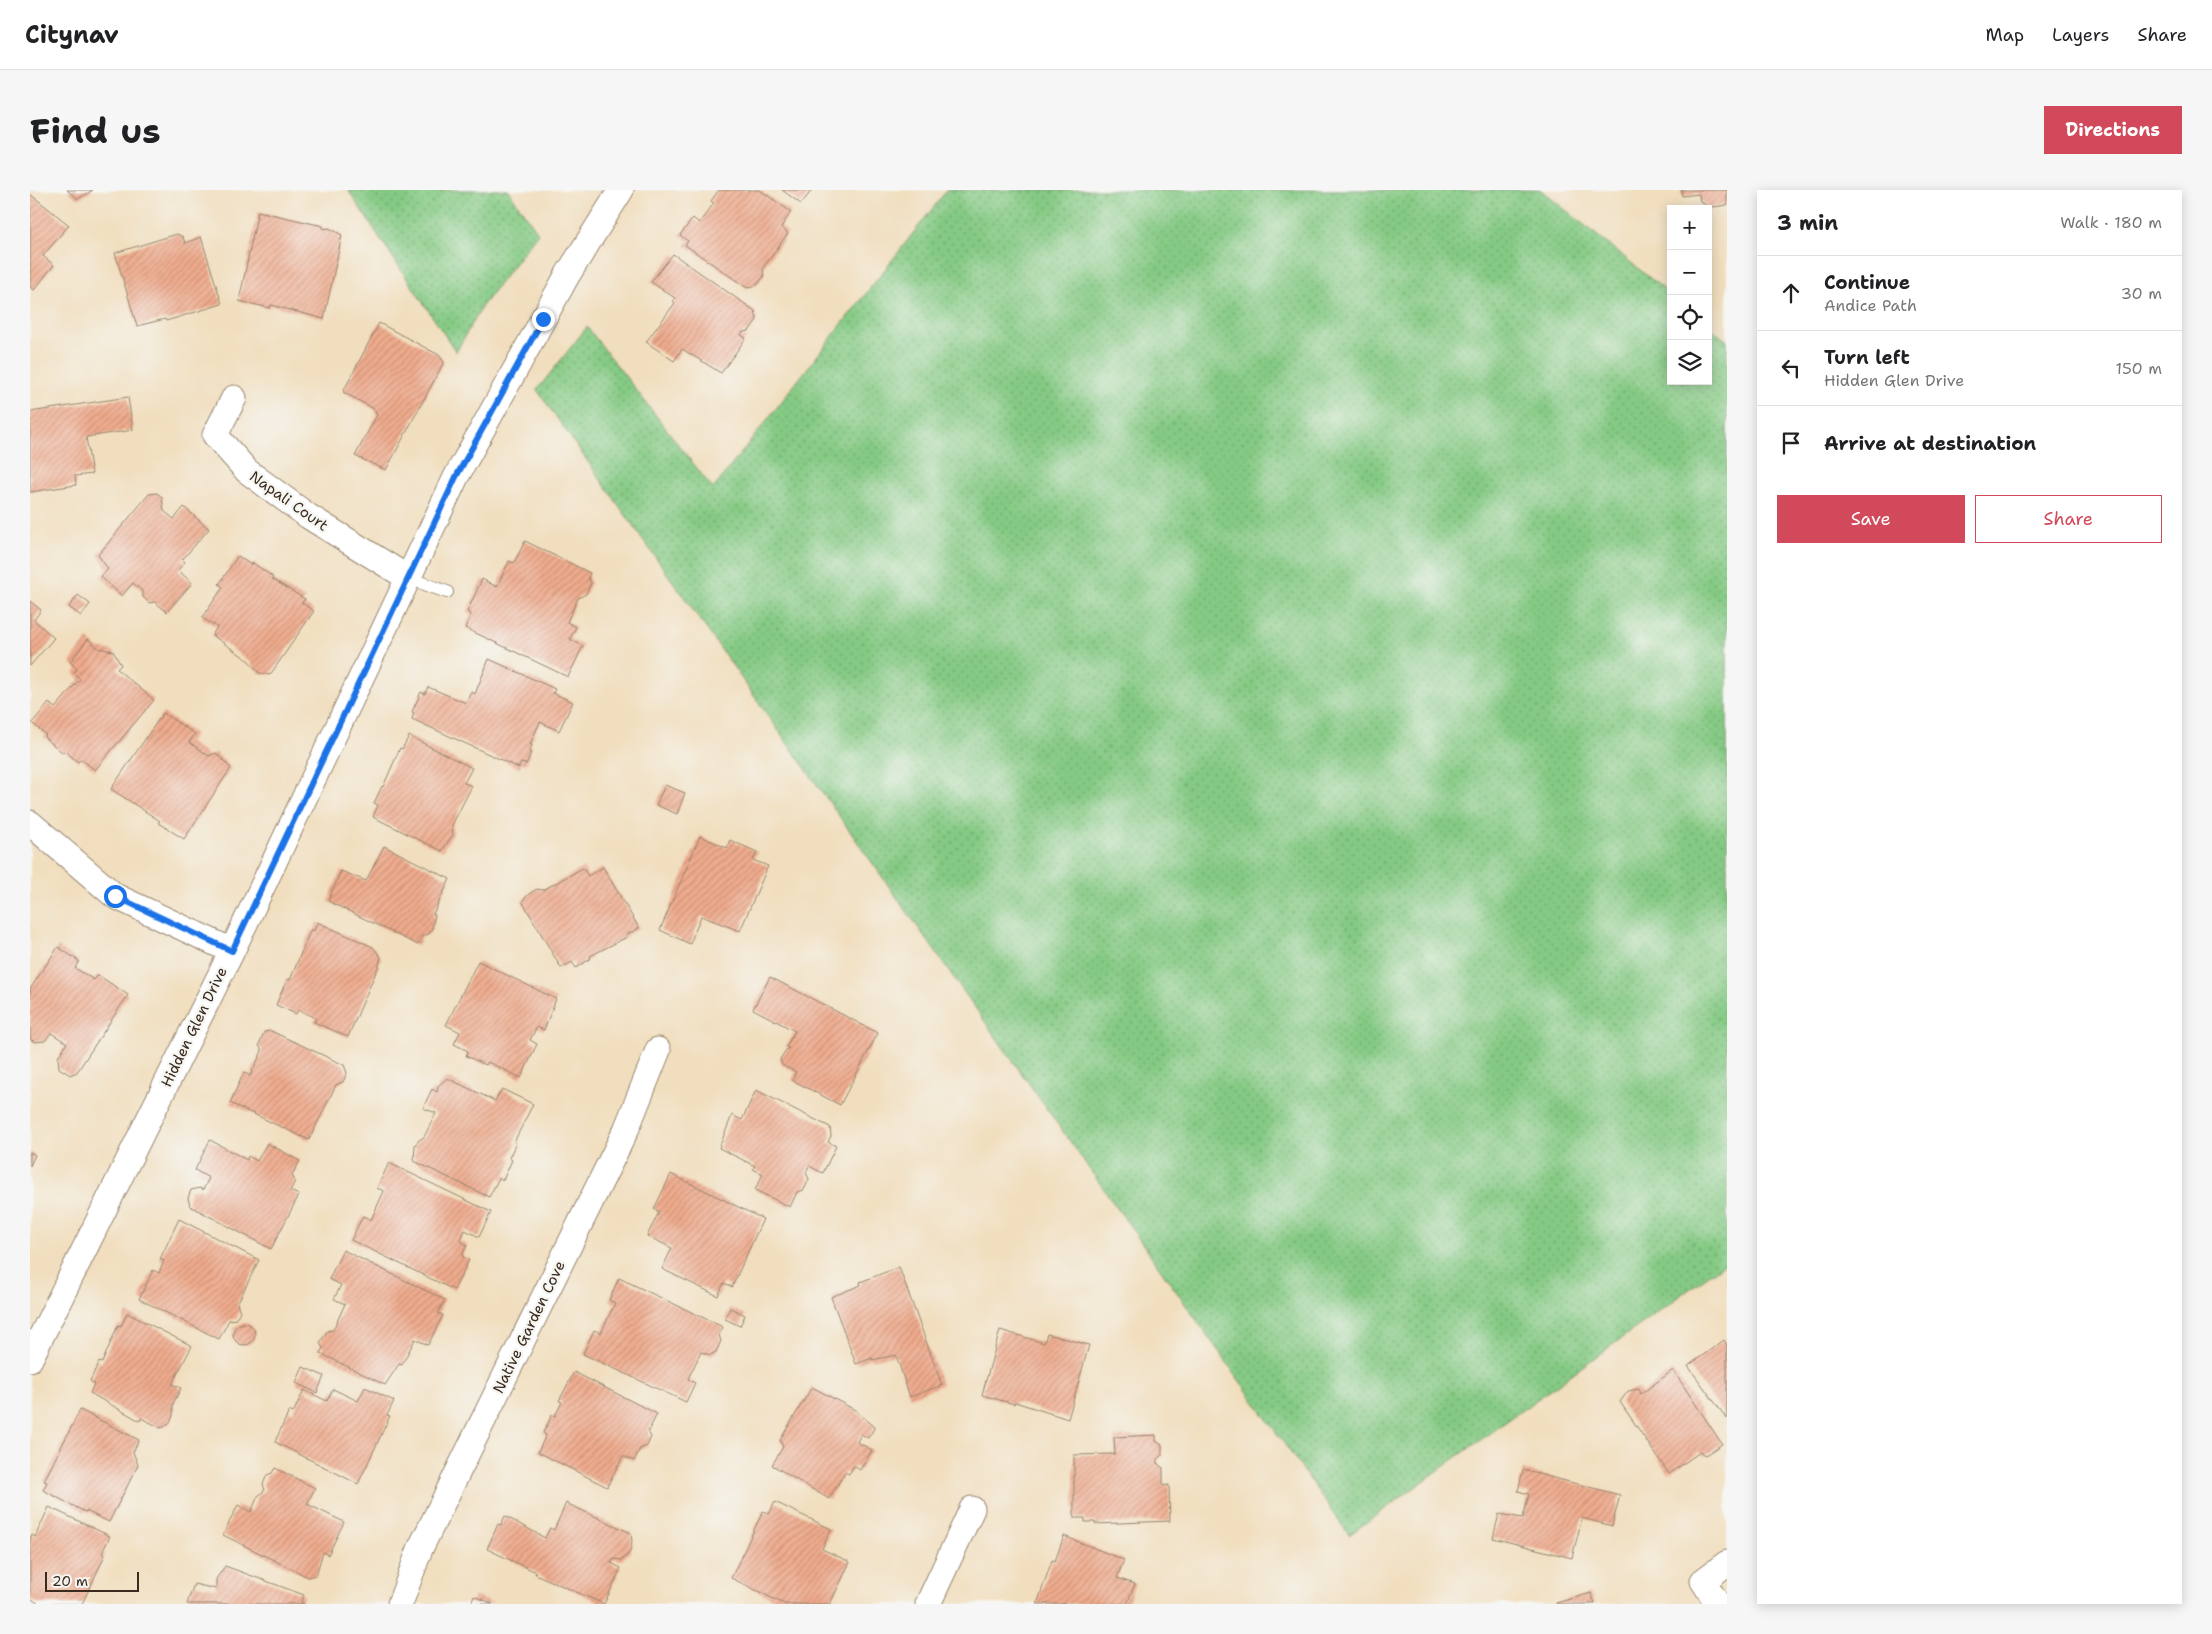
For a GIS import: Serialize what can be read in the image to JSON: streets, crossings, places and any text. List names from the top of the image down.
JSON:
{
  "streets": {
    "street": ["Napali Court", "Hidden Glen Drive", "Native Garden Cove"]
  },
  "crossings": [
    ["Napali Court", "Hidden Glen Drive"]
  ],
  "scale_bar": "20 m",
  "page": {
    "header": "Citynav",
    "nav": ["Map", "Layers", "Share"],
    "buttons": [
      "Directions",
      ["Save", "Share"]
    ],
    "title": "Find us",
    "heading": ["3 min", "Walk · 180 m"],
    "map_buttons": ["+", "−"],
    "list": [
      ["Continue", "Andice Path", "30 m"],
      ["Turn left", "Hidden Glen Drive", "150 m"],
      "Arrive at destination"
    ],
    "scale": "20 m"
  }
}
